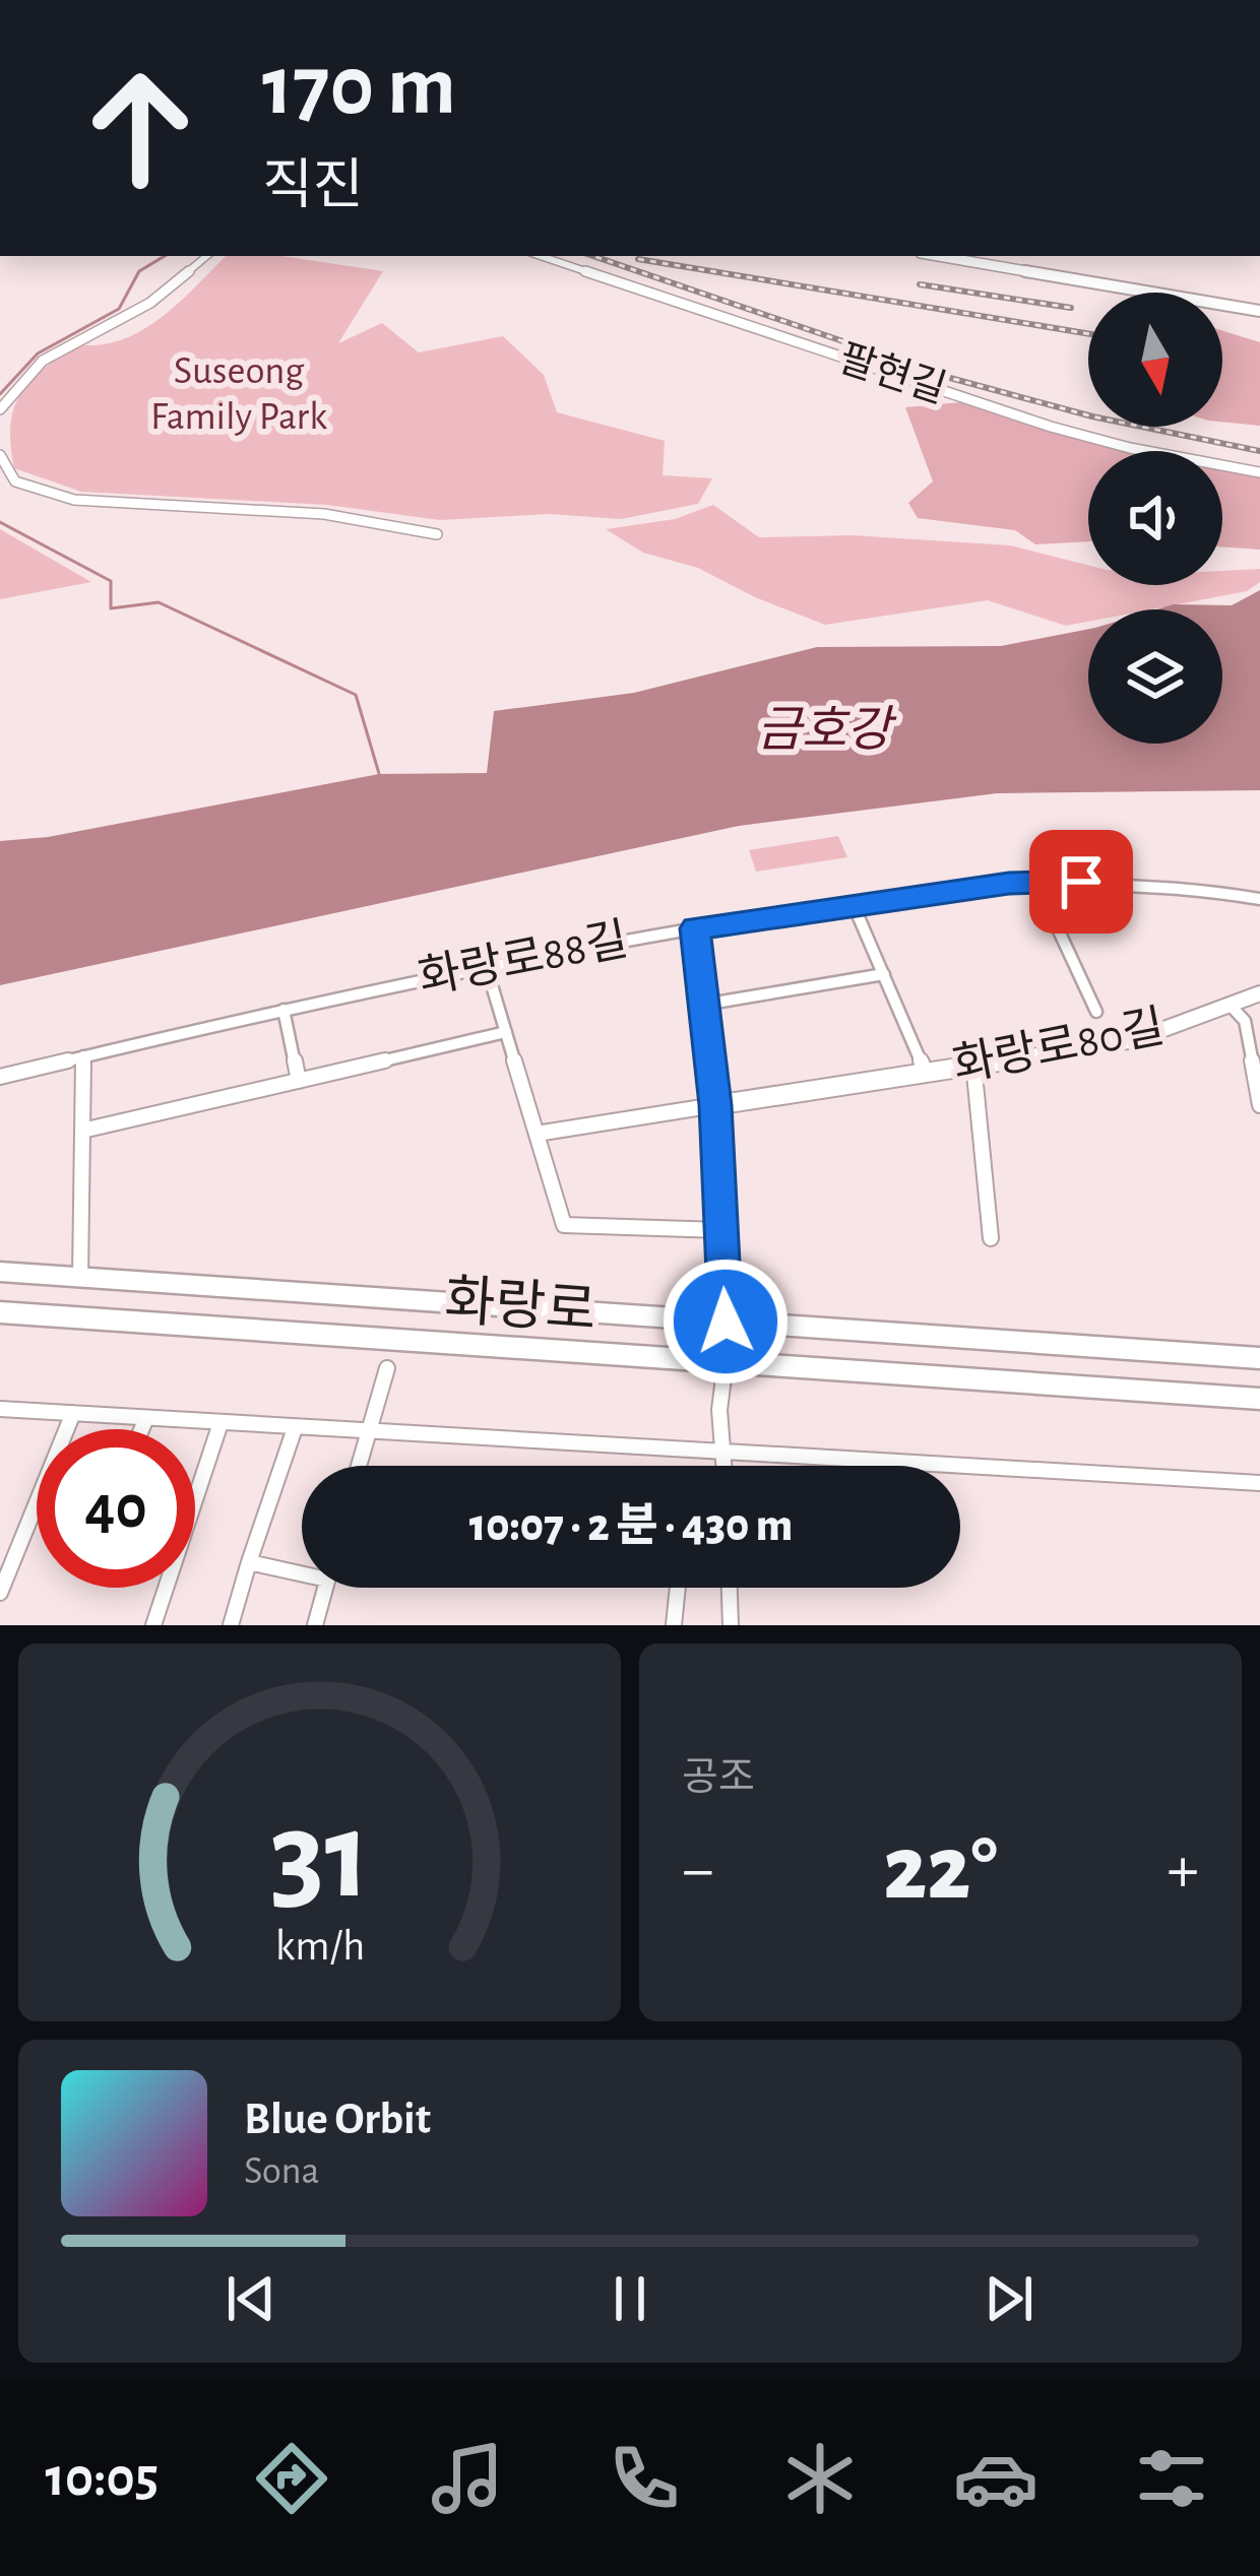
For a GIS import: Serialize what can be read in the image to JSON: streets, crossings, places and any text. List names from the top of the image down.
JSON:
{
  "streets": {
    "main road": ["화랑로"],
    "street": ["팔현길", "화랑로88길", "화랑로80길"]
  },
  "crossings": [
    ["화랑로88길", "화랑로80길"]
  ],
  "water": ["금호강"],
  "parks": ["Suseong Family Park"],
  "north": "bottom",
  "page": {
    "turn": ["170 m", "직진"],
    "limit": "40",
    "trip": "10:07 · 2 분 · 430 m",
    "tile": "공조",
    "heat": ["−", "22°", "+"],
    "song": ["Blue Orbit", "Sona"],
    "tabs": "10:05",
    "gauge": ["31", "km/h"]
  }
}
